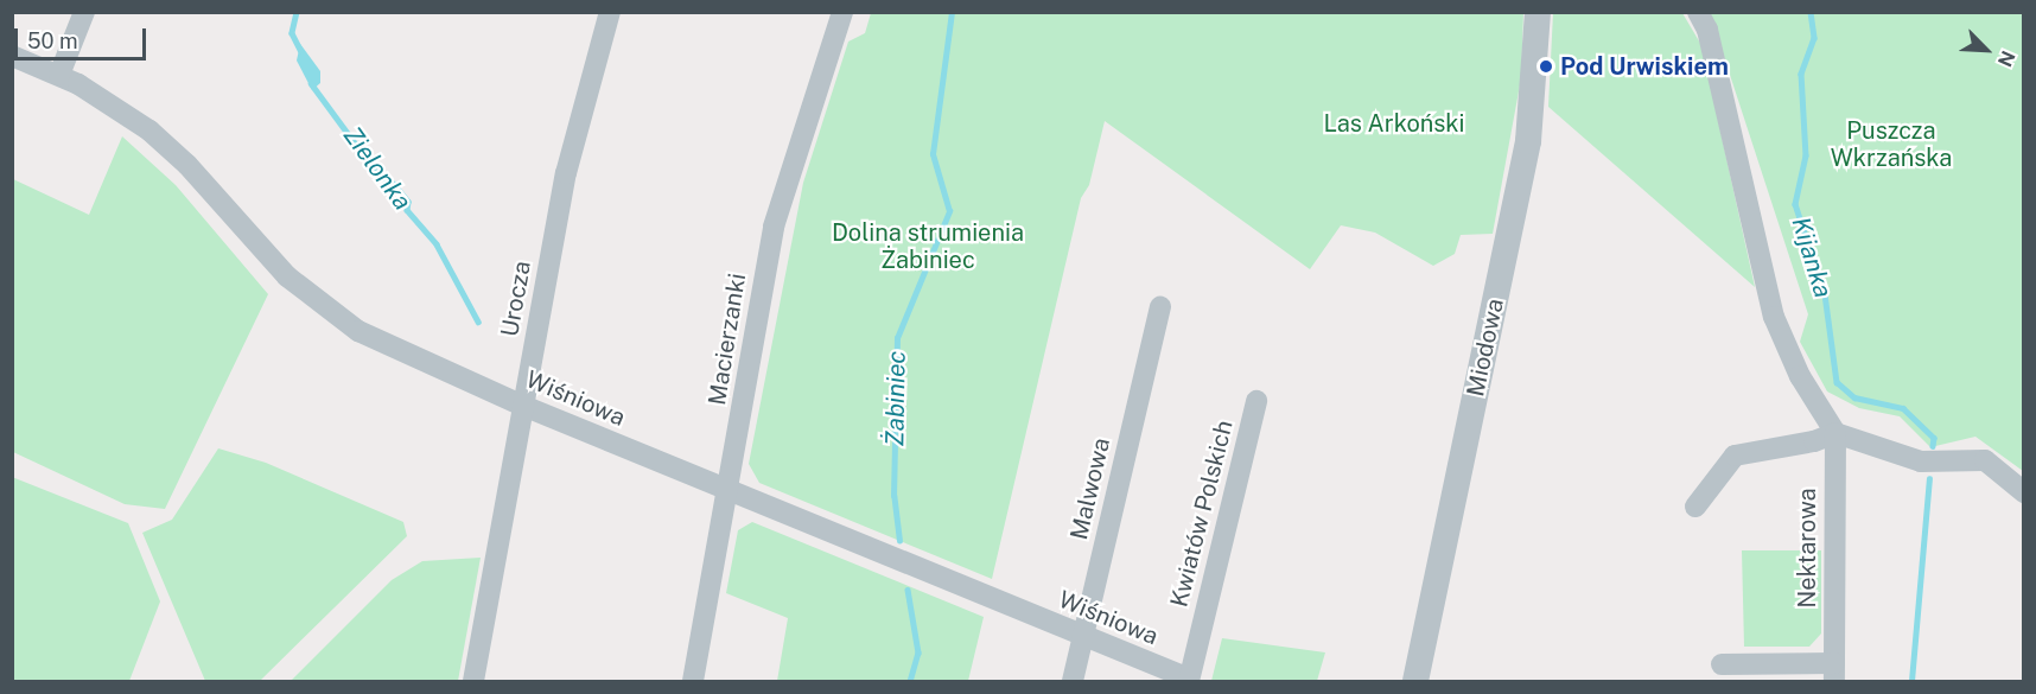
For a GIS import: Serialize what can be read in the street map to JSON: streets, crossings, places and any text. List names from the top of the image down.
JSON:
{
  "streets": {
    "street": [
      "Urocza",
      "Macierzanki",
      "Miodowa",
      "Wiśniowa",
      "Malwowa",
      "Kwiatów Polskich",
      "Nektarowa"
    ]
  },
  "crossings": [
    ["Urocza", "Wiśniowa"],
    ["Macierzanki", "Wiśniowa"],
    ["Wiśniowa", "Malwowa"],
    ["Wiśniowa", "Kwiatów Polskich"]
  ],
  "water": ["Zielonka", "Kijanka", "Żabiniec"],
  "parks": ["Las Arkoński", "Puszcza Wkrzańska", "Dolina strumienia Żabiniec"],
  "places": ["Pod Urwiskiem"],
  "scale_bar": "50 m",
  "north": "bottom right"
}
